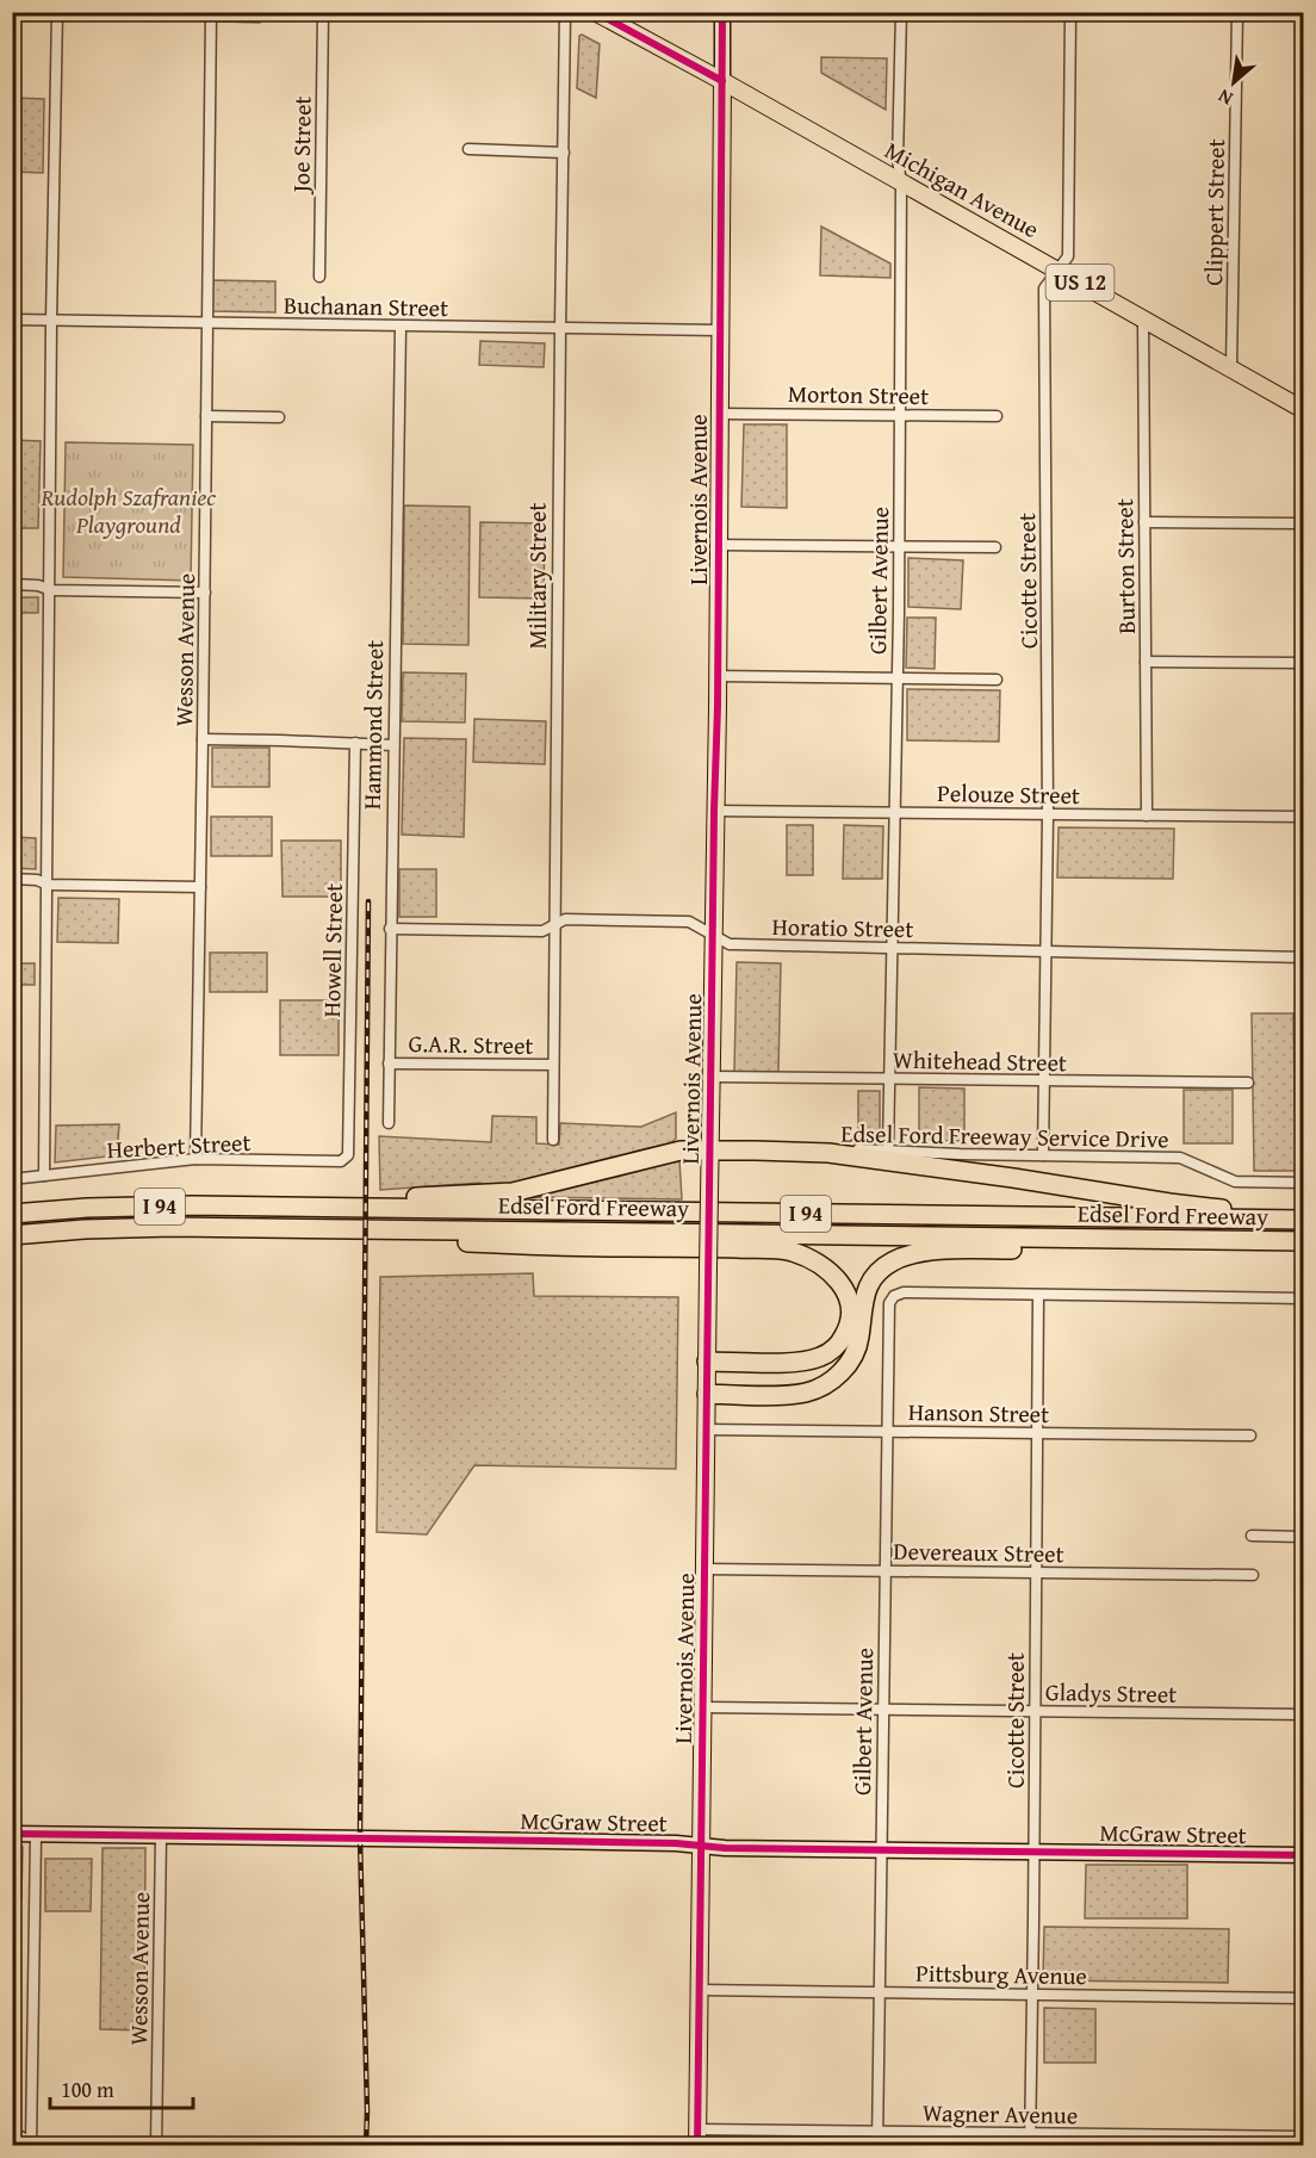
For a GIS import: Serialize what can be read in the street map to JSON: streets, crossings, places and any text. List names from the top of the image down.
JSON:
{
  "streets": {
    "highway": ["I 94", "Edsel Ford Freeway"],
    "main road": ["Michigan Avenue", "US 12", "Livernois Avenue"],
    "street": [
      "Joe Street",
      "Clippert Street",
      "Buchanan Street",
      "Morton Street",
      "Burton Street",
      "Military Street",
      "Gilbert Avenue",
      "Cicotte Street",
      "Wesson Avenue",
      "Hammond Street",
      "Pelouze Street",
      "Horatio Street",
      "Howell Street",
      "G.A.R. Street",
      "Whitehead Street",
      "Edsel Ford Freeway Service Drive",
      "Herbert Street",
      "Hanson Street",
      "Devereaux Street",
      "Gladys Street",
      "McGraw Street",
      "Pittsburg Avenue",
      "Wagner Avenue"
    ]
  },
  "crossings": [
    ["Michigan Avenue", "Clippert Street"],
    ["Michigan Avenue", "Livernois Avenue"],
    ["Michigan Avenue", "Burton Street"],
    ["Michigan Avenue", "Gilbert Avenue"],
    ["Michigan Avenue", "Cicotte Street"],
    ["Buchanan Street", "Livernois Avenue"],
    ["Buchanan Street", "Military Street"],
    ["Buchanan Street", "Wesson Avenue"],
    ["Buchanan Street", "Hammond Street"],
    ["Morton Street", "Livernois Avenue"],
    ["Morton Street", "Gilbert Avenue"],
    ["Livernois Avenue", "Pelouze Street"],
    ["Livernois Avenue", "Horatio Street"],
    ["Livernois Avenue", "Whitehead Street"],
    ["Livernois Avenue", "Hanson Street"],
    ["Livernois Avenue", "Devereaux Street"],
    ["Livernois Avenue", "Gladys Street"],
    ["Livernois Avenue", "McGraw Street"],
    ["Livernois Avenue", "Pittsburg Avenue"],
    ["Livernois Avenue", "Wagner Avenue"],
    ["Burton Street", "Pelouze Street"],
    ["Military Street", "Horatio Street"],
    ["Military Street", "G.A.R. Street"],
    ["Gilbert Avenue", "Cicotte Street"],
    ["Gilbert Avenue", "Pelouze Street"],
    ["Gilbert Avenue", "Horatio Street"],
    ["Gilbert Avenue", "Whitehead Street"],
    ["Gilbert Avenue", "Edsel Ford Freeway Service Drive"],
    ["Gilbert Avenue", "Hanson Street"],
    ["Gilbert Avenue", "Devereaux Street"],
    ["Gilbert Avenue", "Gladys Street"],
    ["Gilbert Avenue", "McGraw Street"],
    ["Gilbert Avenue", "Pittsburg Avenue"],
    ["Gilbert Avenue", "Wagner Avenue"],
    ["Cicotte Street", "Pelouze Street"],
    ["Cicotte Street", "Horatio Street"],
    ["Cicotte Street", "Whitehead Street"],
    ["Cicotte Street", "Edsel Ford Freeway Service Drive"],
    ["Cicotte Street", "Hanson Street"],
    ["Cicotte Street", "Devereaux Street"],
    ["Cicotte Street", "Gladys Street"],
    ["Cicotte Street", "McGraw Street"],
    ["Cicotte Street", "Pittsburg Avenue"],
    ["Cicotte Street", "Wagner Avenue"],
    ["Wesson Avenue", "Herbert Street"],
    ["Wesson Avenue", "McGraw Street"],
    ["Hammond Street", "Horatio Street"],
    ["Hammond Street", "G.A.R. Street"],
    ["Howell Street", "Herbert Street"]
  ],
  "parks": ["Rudolph Szafraniec Playground"],
  "scale_bar": "100 m",
  "north": "bottom left"
}
